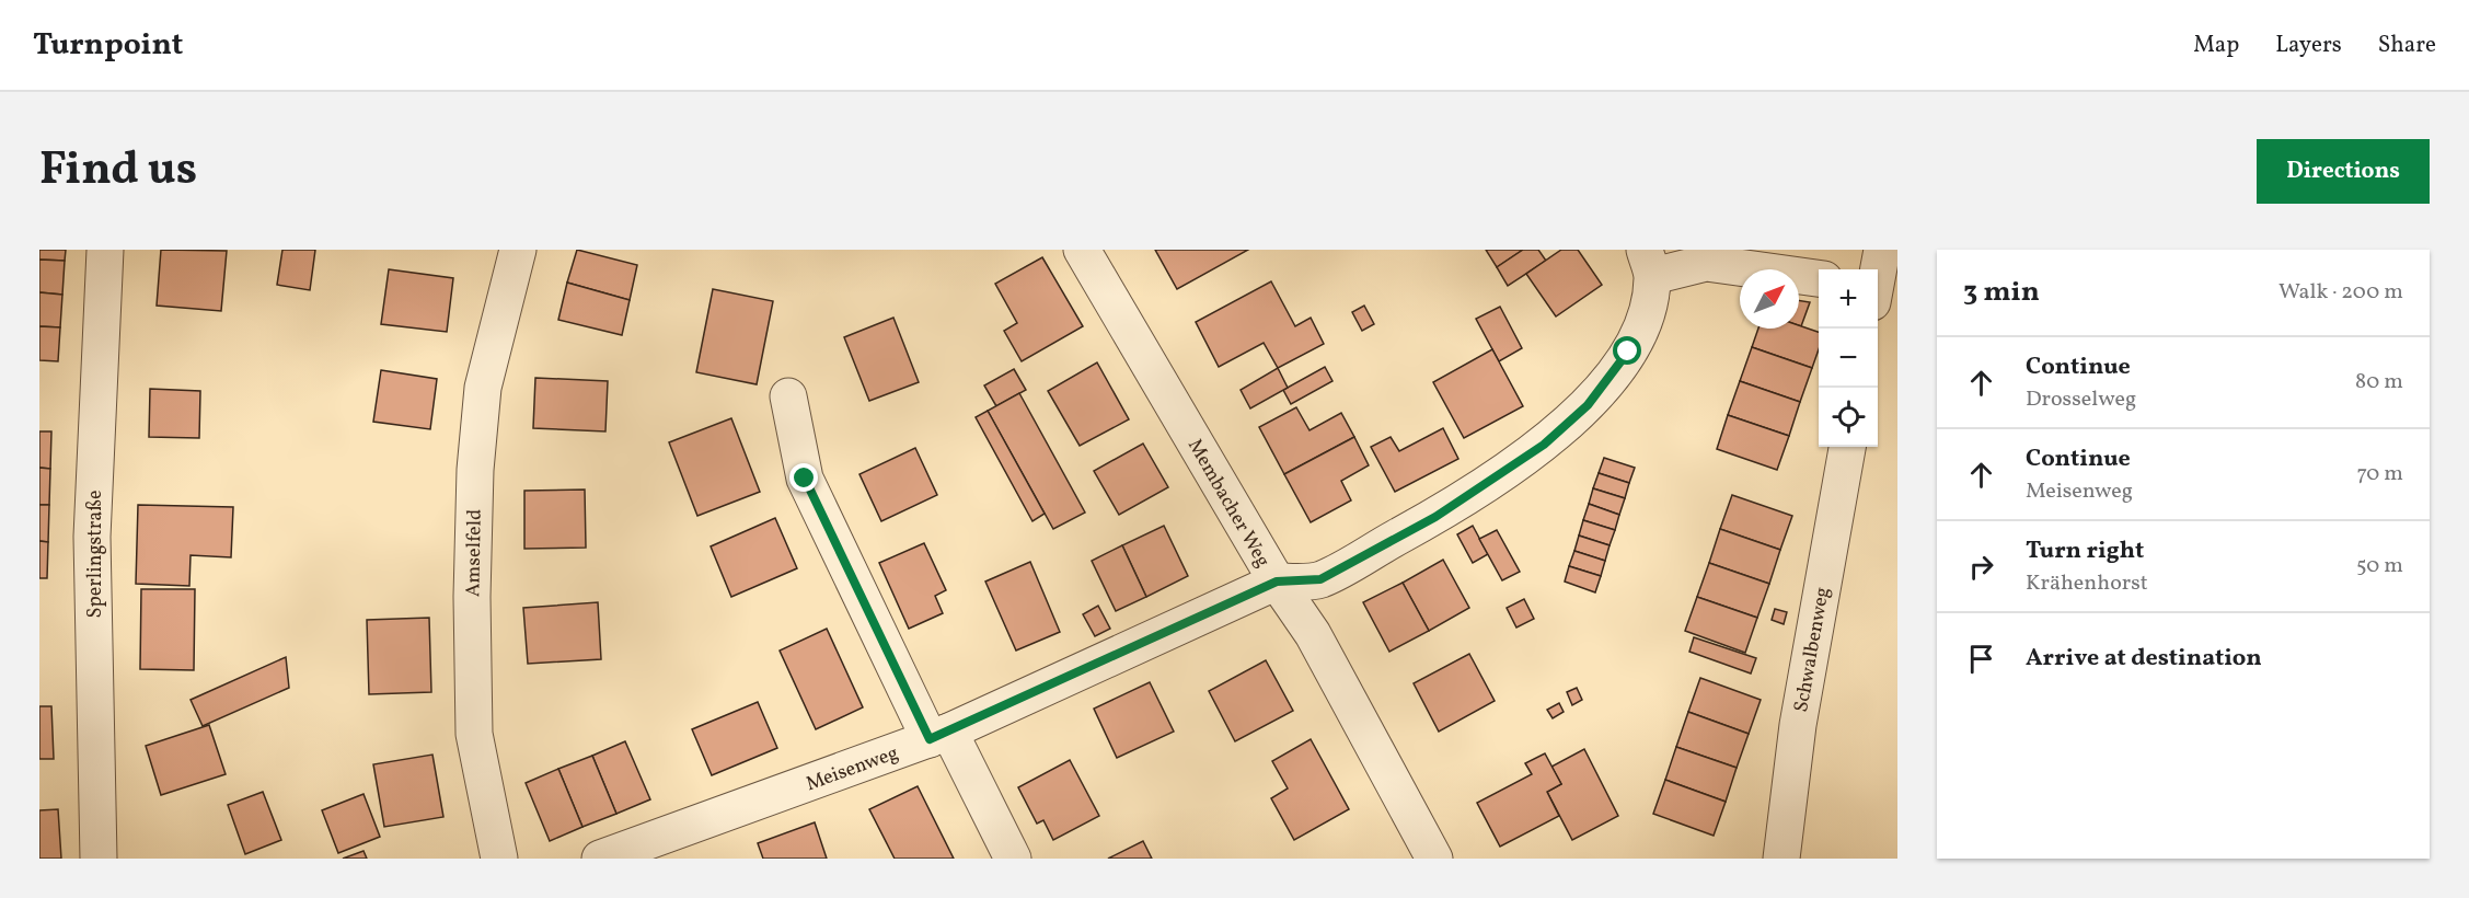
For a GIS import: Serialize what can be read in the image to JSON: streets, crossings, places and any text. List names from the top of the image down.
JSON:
{
  "streets": {
    "street": [
      "Membacher Weg",
      "Amselfeld",
      "Sperlingstraße",
      "Schwalbenweg",
      "Meisenweg"
    ]
  },
  "crossings": [
    ["Membacher Weg", "Meisenweg"]
  ],
  "north": "top right",
  "page": {
    "header": "Turnpoint",
    "nav": ["Map", "Layers", "Share"],
    "title": "Find us",
    "buttons": "Directions",
    "heading": ["3 min", "Walk · 200 m"],
    "map_buttons": ["+", "−"],
    "list": [
      ["Continue", "Drosselweg", "80 m"],
      ["Continue", "Meisenweg", "70 m"],
      ["Turn right", "Krähenhorst", "50 m"],
      "Arrive at destination"
    ]
  }
}
